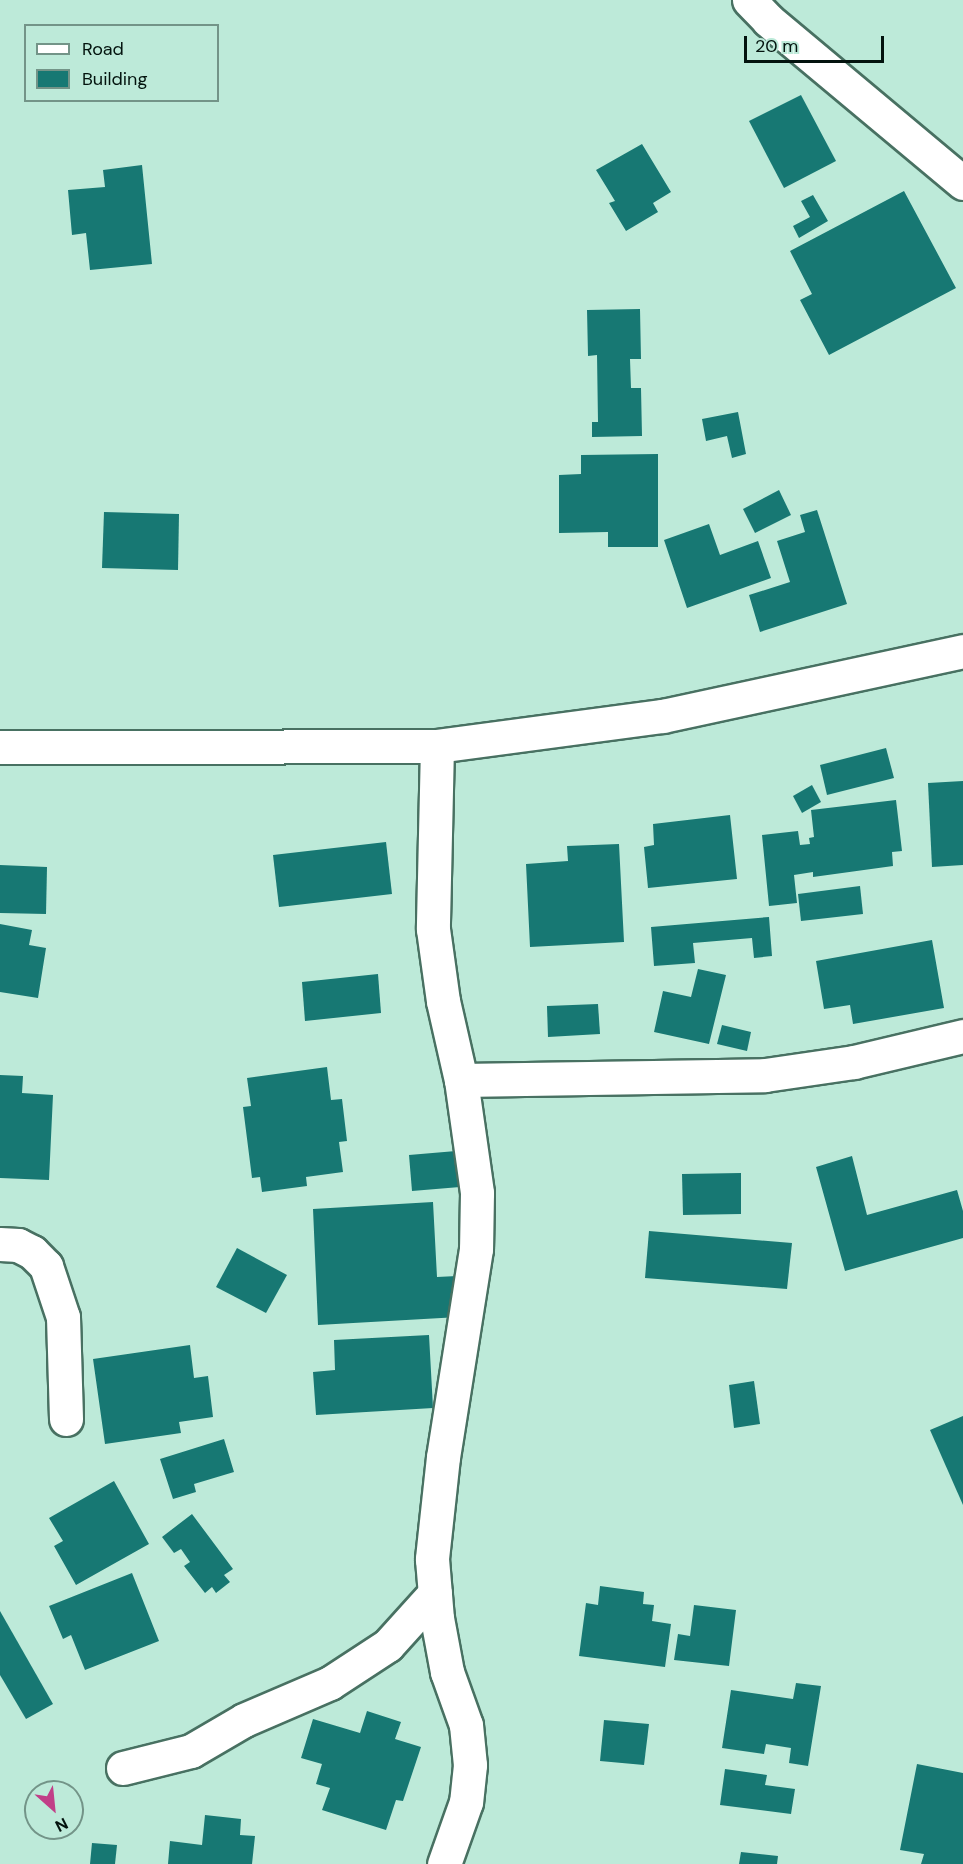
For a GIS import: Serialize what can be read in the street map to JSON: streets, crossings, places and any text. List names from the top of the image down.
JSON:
{
  "legend": ["Road", "Building"],
  "scale_bar": "20 m",
  "north": "bottom right"
}
